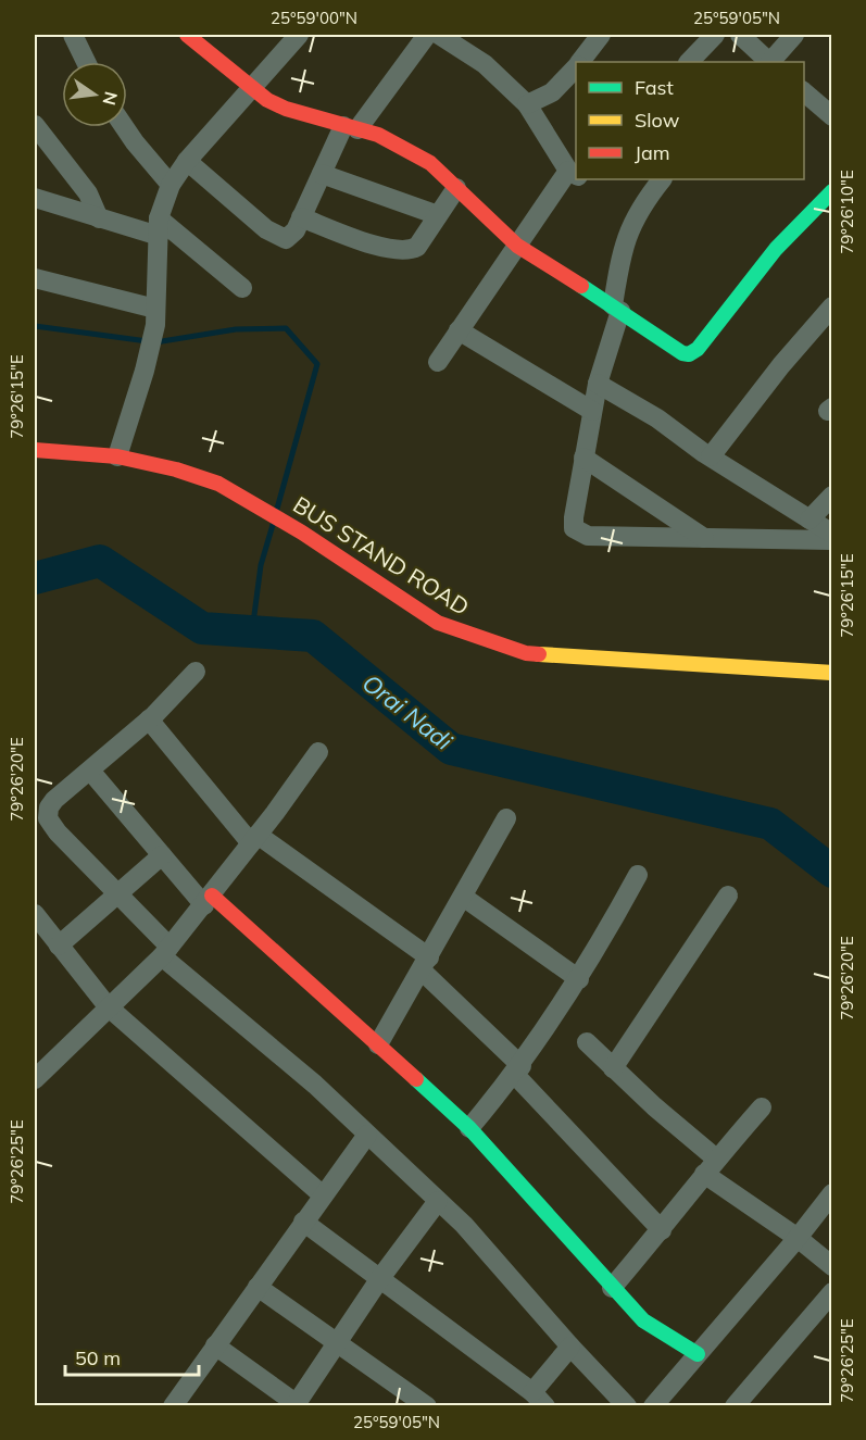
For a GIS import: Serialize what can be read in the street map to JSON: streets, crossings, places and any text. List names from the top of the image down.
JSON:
{
  "streets": {
    "street": ["BUS STAND ROAD"]
  },
  "water": ["Orai Nadi"],
  "legend": ["Fast", "Slow", "Jam"],
  "scale_bar": "50 m",
  "north": "right",
  "coordinates": [
    "25°59'00\"N",
    "25°59'05\"N",
    "79°26'10\"E",
    "79°26'15\"E",
    "79°26'20\"E",
    "79°26'25\"E"
  ]
}
